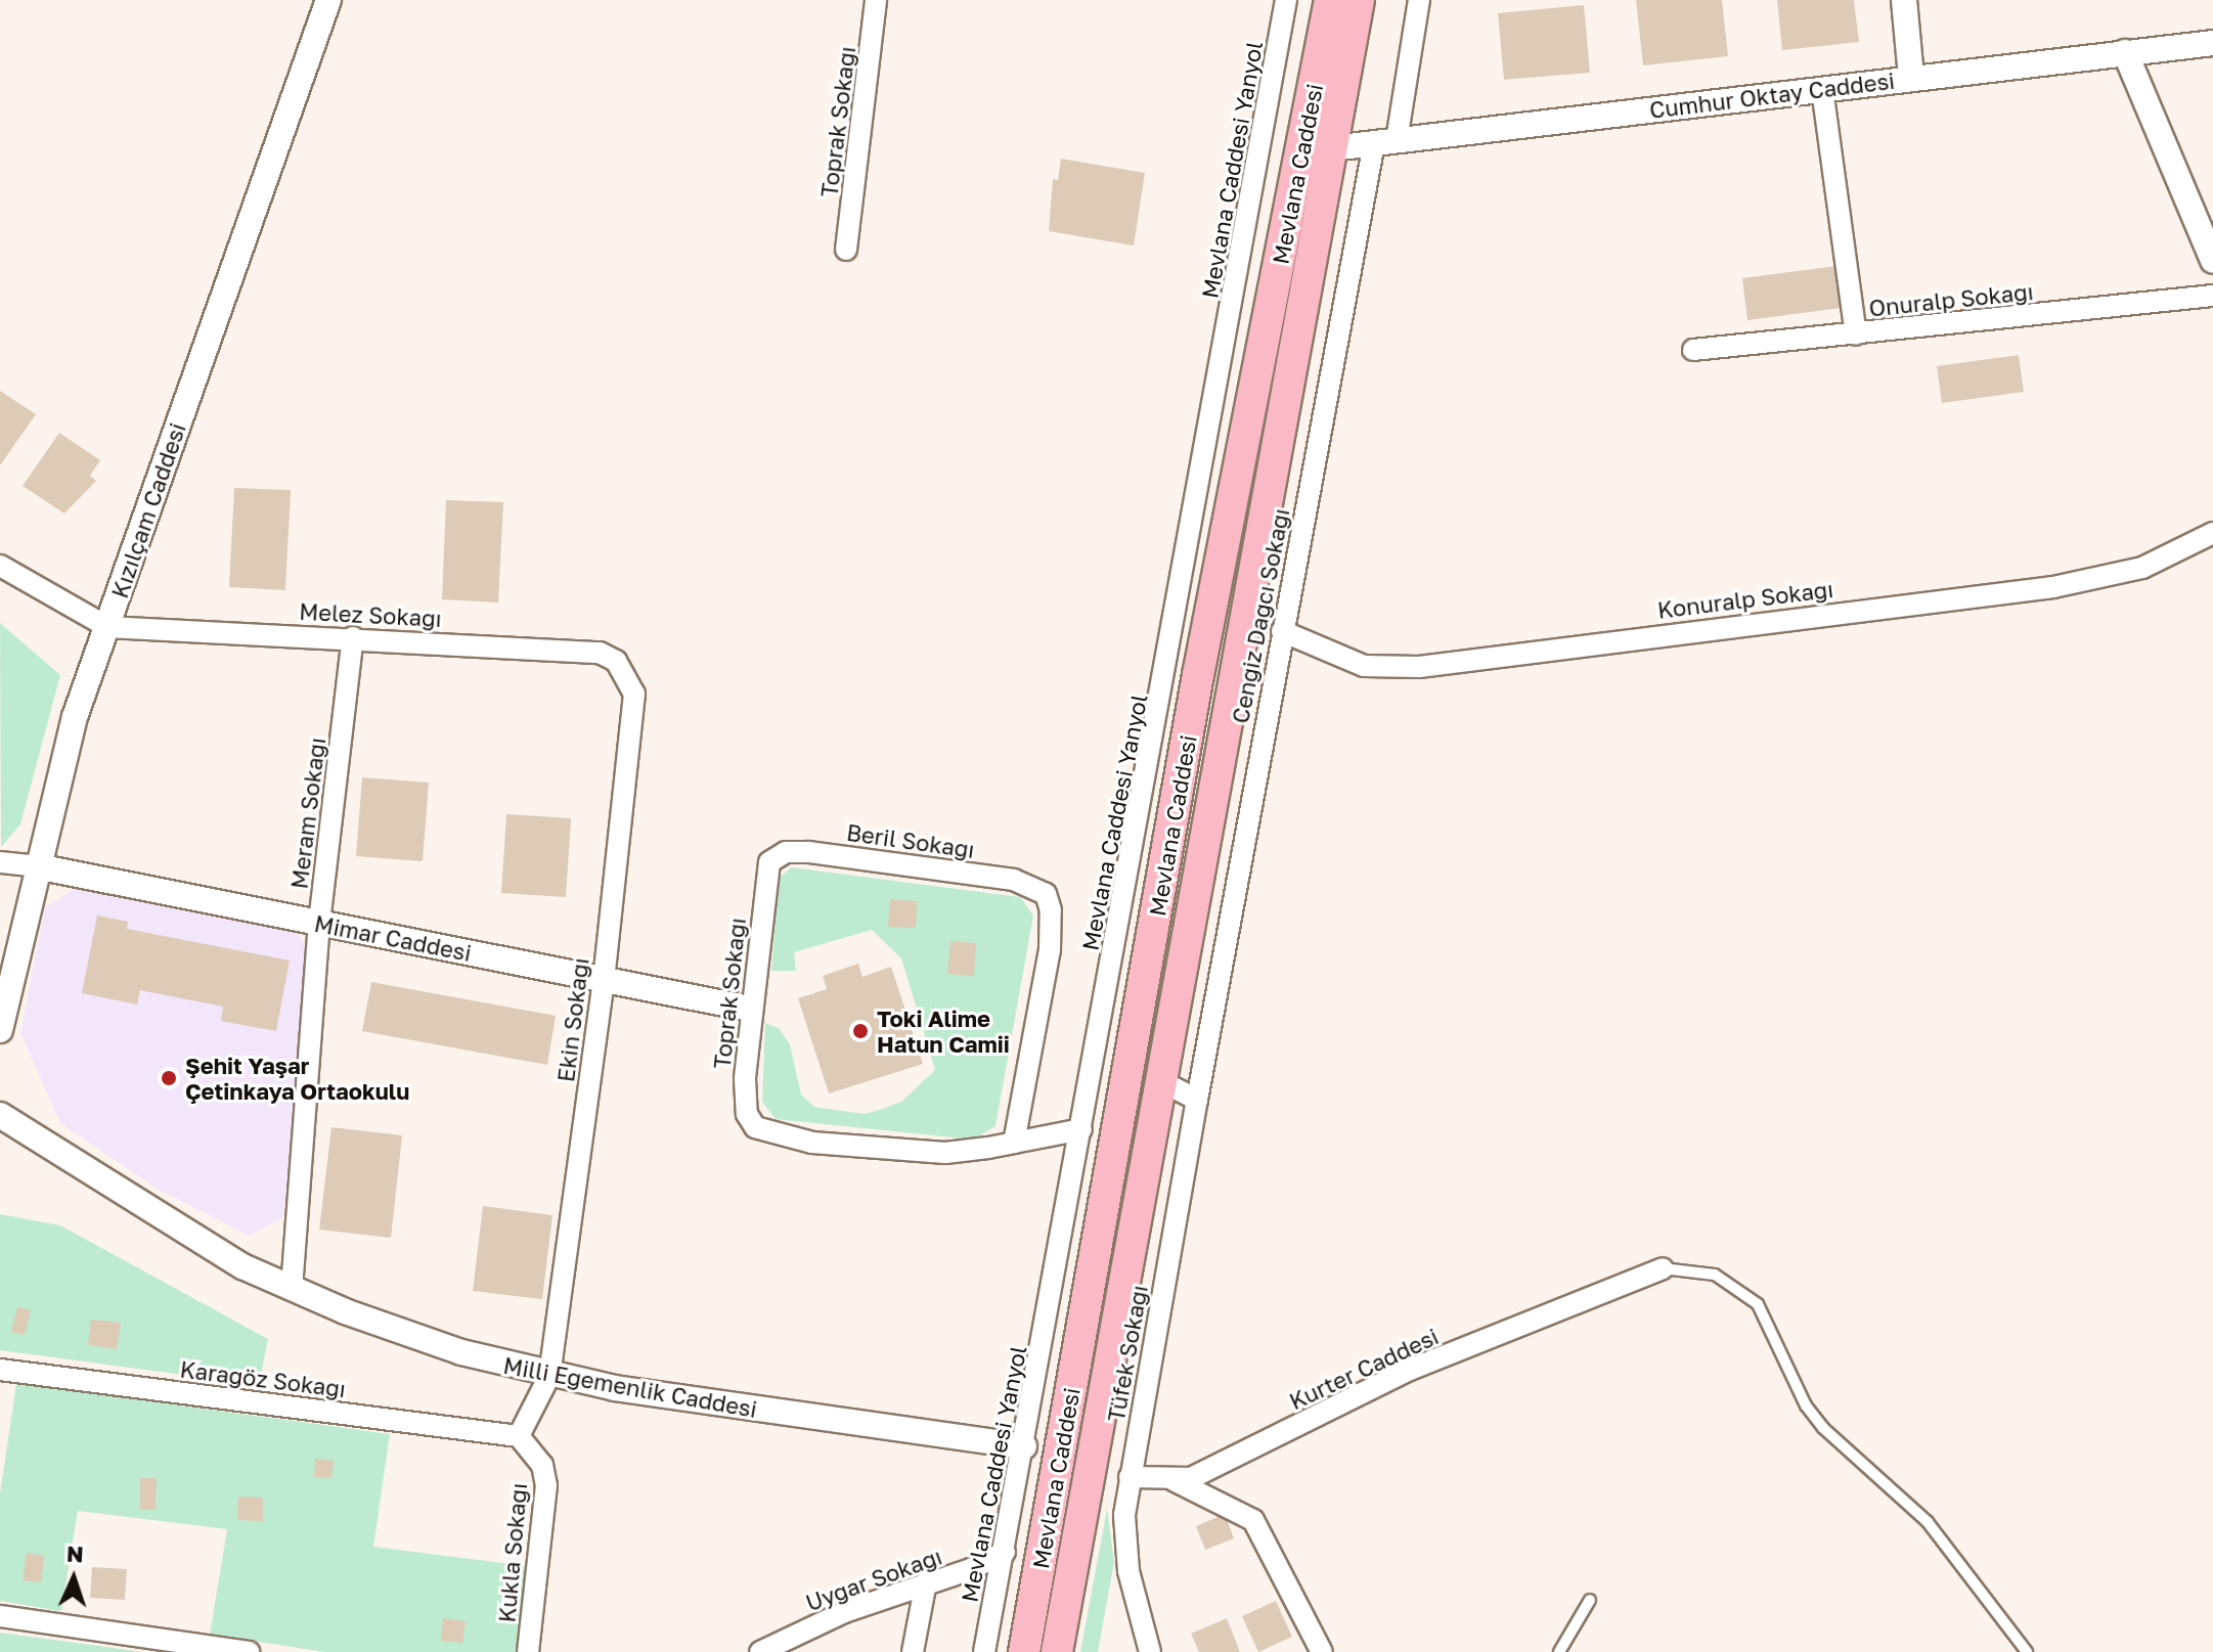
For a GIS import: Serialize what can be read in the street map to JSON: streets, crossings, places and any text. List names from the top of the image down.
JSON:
{
  "streets": {
    "main road": ["Mevlana Caddesi"],
    "street": [
      "Cumhur Oktay Caddesi",
      "Toprak Sokağı",
      "Mevlana Caddesi Yanyol",
      "Onuralp Sokağı",
      "Kızılçam Caddesi",
      "Konuralp Sokağı",
      "Melez Sokağı",
      "Cengiz Dağcı Sokağı",
      "Meram Sokağı",
      "Beril Sokağı",
      "Mimar Caddesi",
      "Ekin Sokağı",
      "Tüfek Sokağı",
      "Kurter Caddesi",
      "Karagöz Sokağı",
      "Milli Egemenlik Caddesi",
      "Kukla Sokağı",
      "Uygar Sokağı"
    ]
  },
  "crossings": [
    ["Cumhur Oktay Caddesi", "Mevlana Caddesi"],
    ["Cumhur Oktay Caddesi", "Cengiz Dağcı Sokağı"],
    ["Toprak Sokağı", "Beril Sokağı"],
    ["Toprak Sokağı", "Mimar Caddesi"],
    ["Mevlana Caddesi Yanyol", "Milli Egemenlik Caddesi"],
    ["Mevlana Caddesi Yanyol", "Uygar Sokağı"],
    ["Kızılçam Caddesi", "Melez Sokağı"],
    ["Kızılçam Caddesi", "Mimar Caddesi"],
    ["Konuralp Sokağı", "Cengiz Dağcı Sokağı"],
    ["Melez Sokağı", "Meram Sokağı"],
    ["Melez Sokağı", "Ekin Sokağı"],
    ["Cengiz Dağcı Sokağı", "Tüfek Sokağı"],
    ["Meram Sokağı", "Mimar Caddesi"],
    ["Meram Sokağı", "Milli Egemenlik Caddesi"],
    ["Mimar Caddesi", "Ekin Sokağı"],
    ["Ekin Sokağı", "Milli Egemenlik Caddesi"],
    ["Tüfek Sokağı", "Kurter Caddesi"],
    ["Karagöz Sokağı", "Kukla Sokağı"]
  ],
  "places": ["Toki Alime Hatun Camii", "Şehit Yaşar Çetinkaya Ortaokulu"],
  "north": "top"
}
